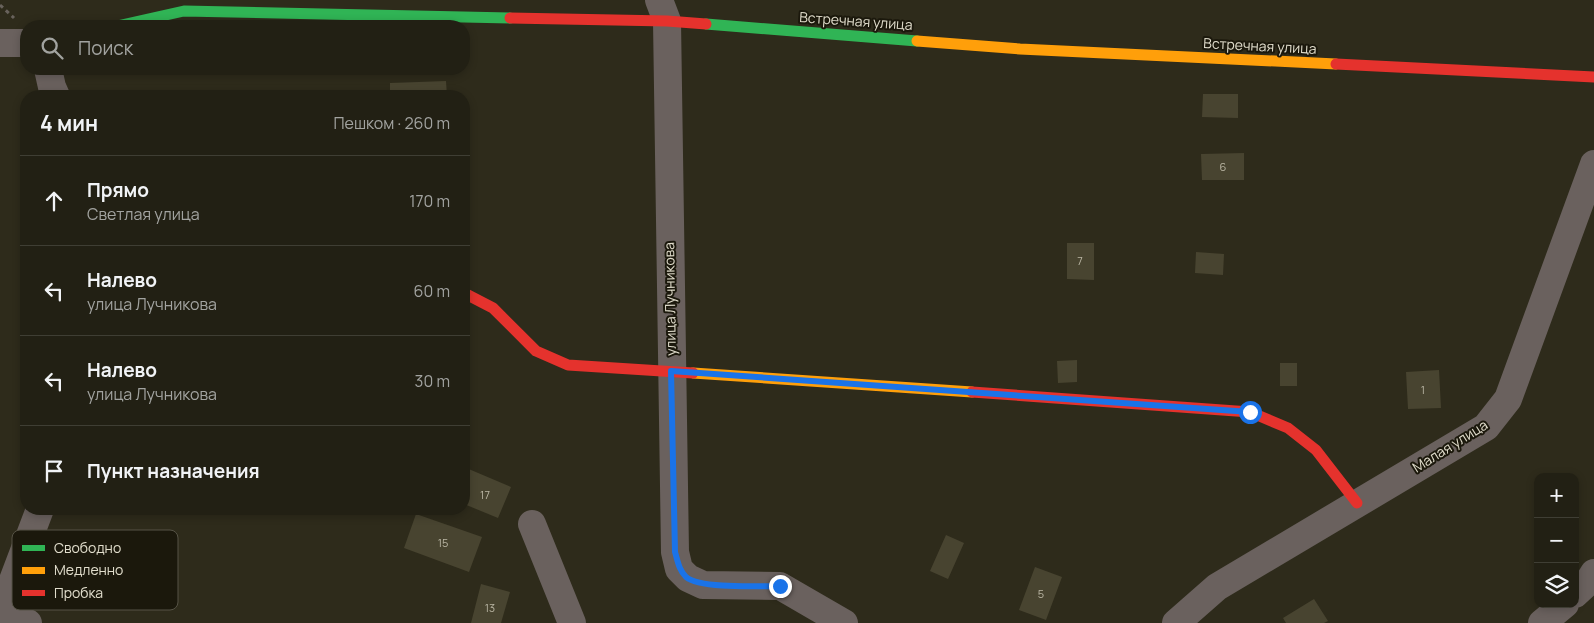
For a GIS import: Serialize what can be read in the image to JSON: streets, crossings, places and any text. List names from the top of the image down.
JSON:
{
  "streets": {
    "street": ["Встречная улица", "улица Лучникова", "Малая улица"]
  },
  "crossings": [
    ["Встречная улица", "улица Лучникова"]
  ],
  "house_numbers": [
    "6",
    "7",
    "1",
    "17",
    "15",
    "5",
    "13"
  ],
  "legend": ["Свободно", "Медленно", "Пробка"],
  "page": {
    "search": "Поиск",
    "heading": ["4 мин", "Пешком · 260 m"],
    "list": [
      ["Прямо", "Светлая улица", "170 m"],
      ["Налево", "улица Лучникова", "60 m"],
      ["Налево", "улица Лучникова", "30 m"],
      "Пункт назначения"
    ],
    "map_buttons": ["+", "−"]
  }
}
